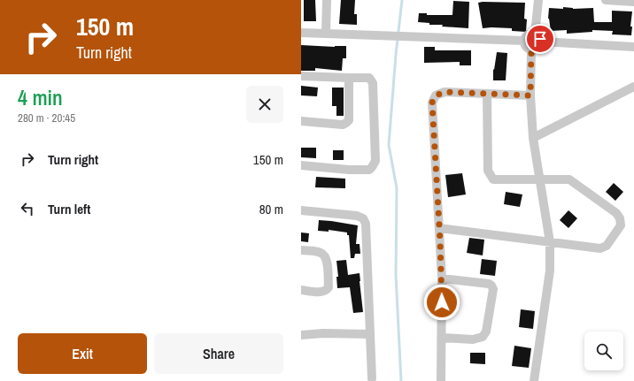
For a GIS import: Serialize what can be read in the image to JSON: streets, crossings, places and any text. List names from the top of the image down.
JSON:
{
  "page": {
    "turn": ["150 m", "Turn right"],
    "heading": ["4 min", "280 m · 20:45"],
    "list": [
      {
        "name": "Turn right",
        "value": "150 m"
      },
      {
        "name": "Turn left",
        "value": "80 m"
      }
    ],
    "buttons": ["Exit", "Share"]
  }
}
